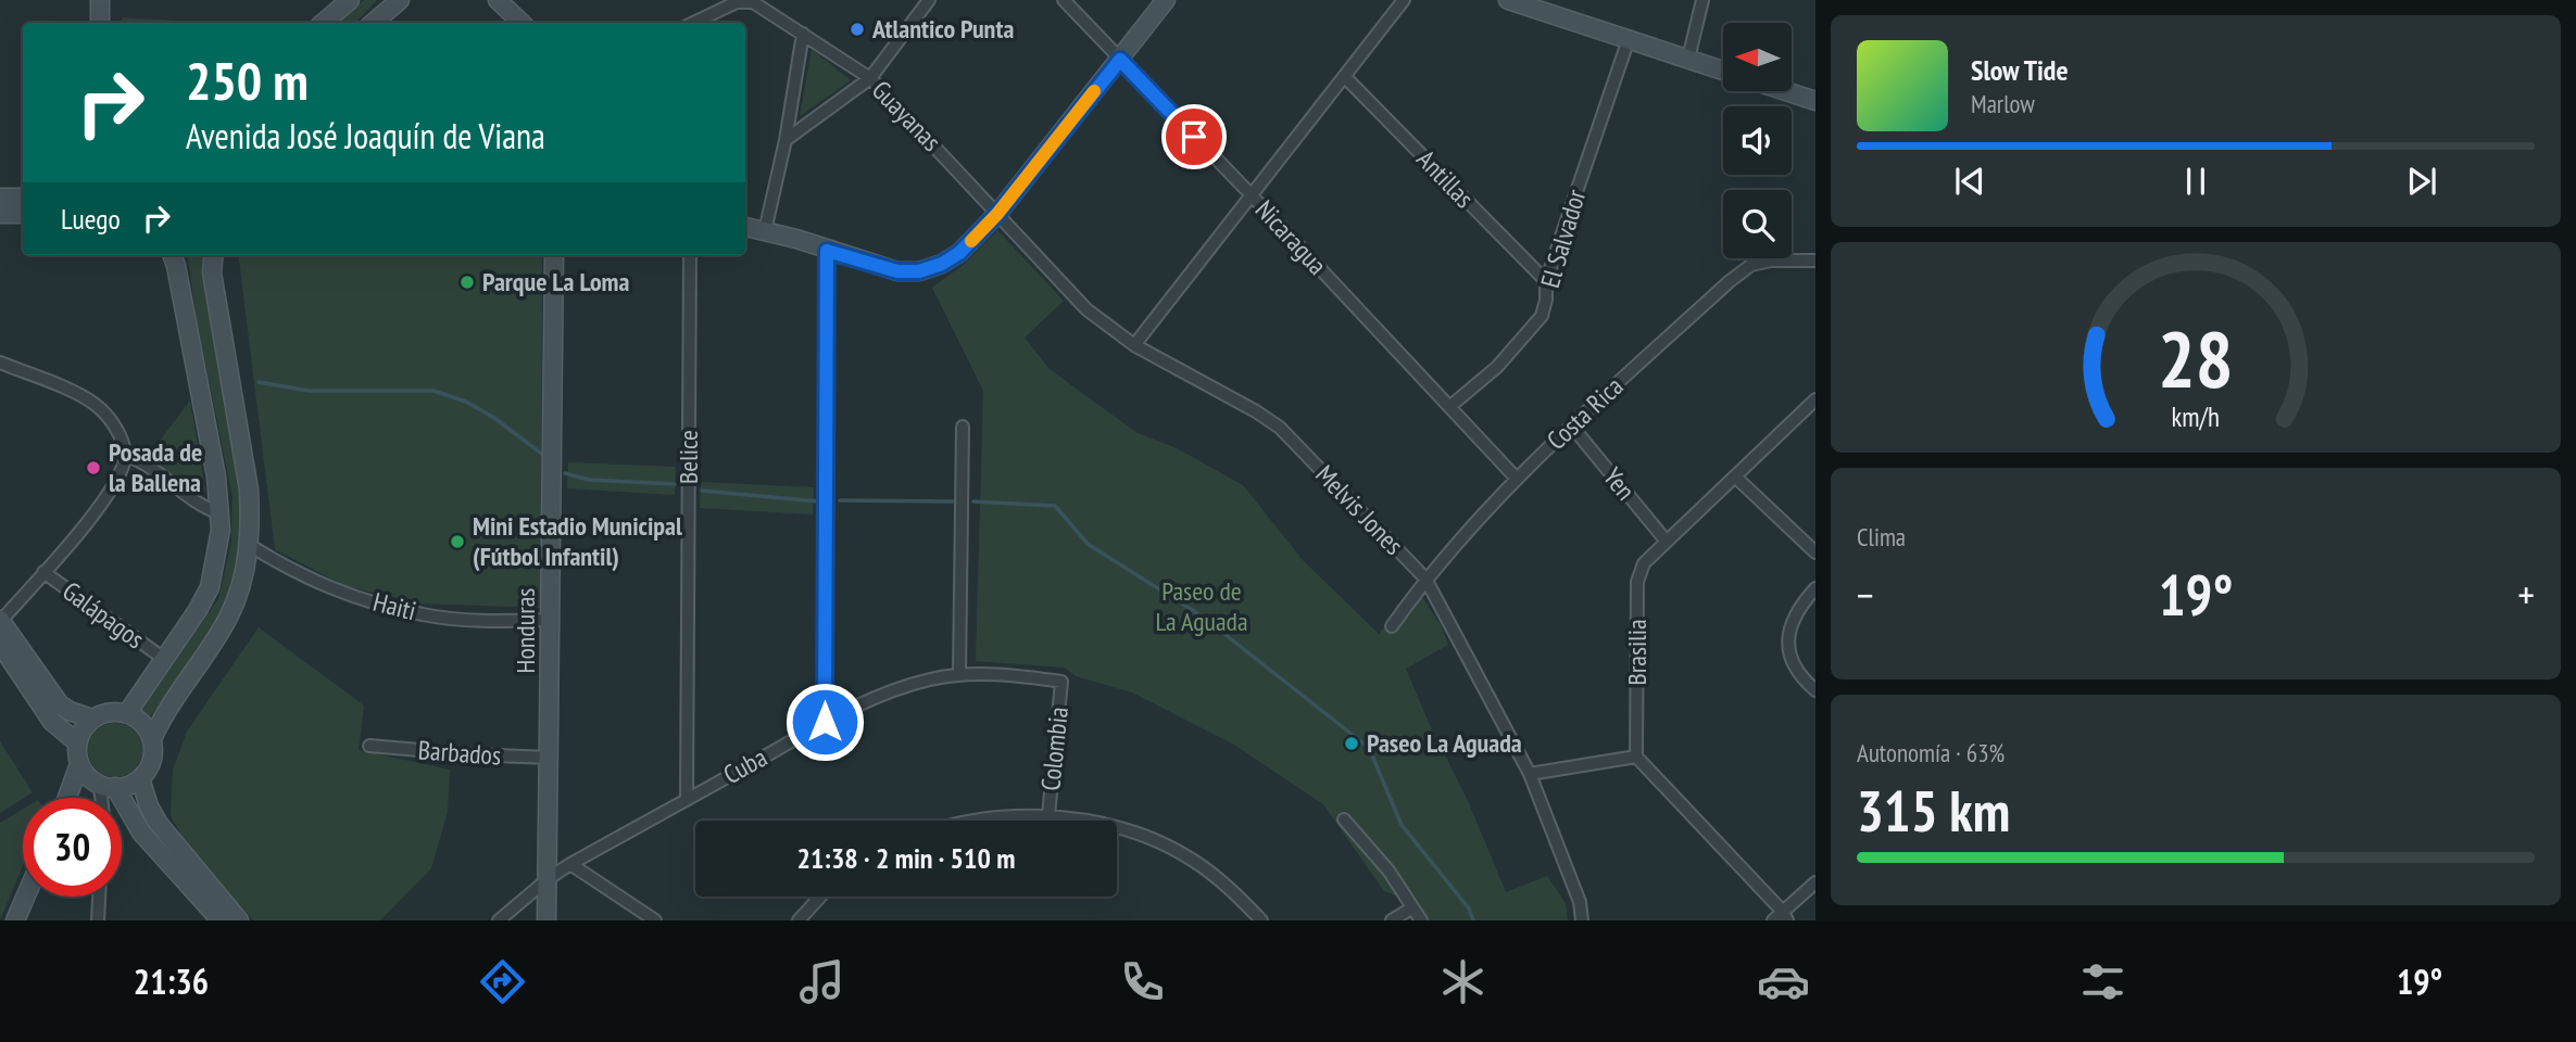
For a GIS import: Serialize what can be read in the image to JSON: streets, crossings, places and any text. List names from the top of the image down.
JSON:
{
  "streets": {
    "main road": ["Honduras"],
    "street": [
      "Guayanas",
      "Antillas",
      "Nicaragua",
      "El Salvador",
      "Costa Rica",
      "Belice",
      "Yen",
      "Melvis Jones",
      "Haiti",
      "Galápagos",
      "Brasilia",
      "Colombia",
      "Barbados",
      "Cuba"
    ]
  },
  "crossings": [
    ["Guayanas", "Melvis Jones"],
    ["Antillas", "El Salvador"],
    ["Nicaragua", "El Salvador"],
    ["Nicaragua", "Costa Rica"],
    ["Costa Rica", "Yen"],
    ["Costa Rica", "Melvis Jones"],
    ["Belice", "Cuba"],
    ["Yen", "Brasilia"],
    ["Haiti", "Honduras"],
    ["Honduras", "Barbados"],
    ["Honduras", "Cuba"],
    ["Colombia", "Cuba"]
  ],
  "parks": ["Paseo de La Aguada"],
  "places": [
    "Atlantico Punta",
    "Parque La Loma",
    "Posada de la Ballena",
    "Mini Estadio Municipal (Fútbol Infantil)",
    "Paseo La Aguada"
  ],
  "north": "left",
  "page": {
    "turn": ["250 m", "Avenida José Joaquín de Viana"],
    "song": ["Slow Tide", "Marlow"],
    "then": "Luego",
    "tile": [
      "Clima",
      ["Autonomía · 63%", "315 km"]
    ],
    "heat": ["−", "19°", "+"],
    "limit": "30",
    "trip": "21:38 · 2 min · 510 m",
    "tabs": ["21:36", "19°"],
    "gauge": ["28", "km/h"]
  }
}
